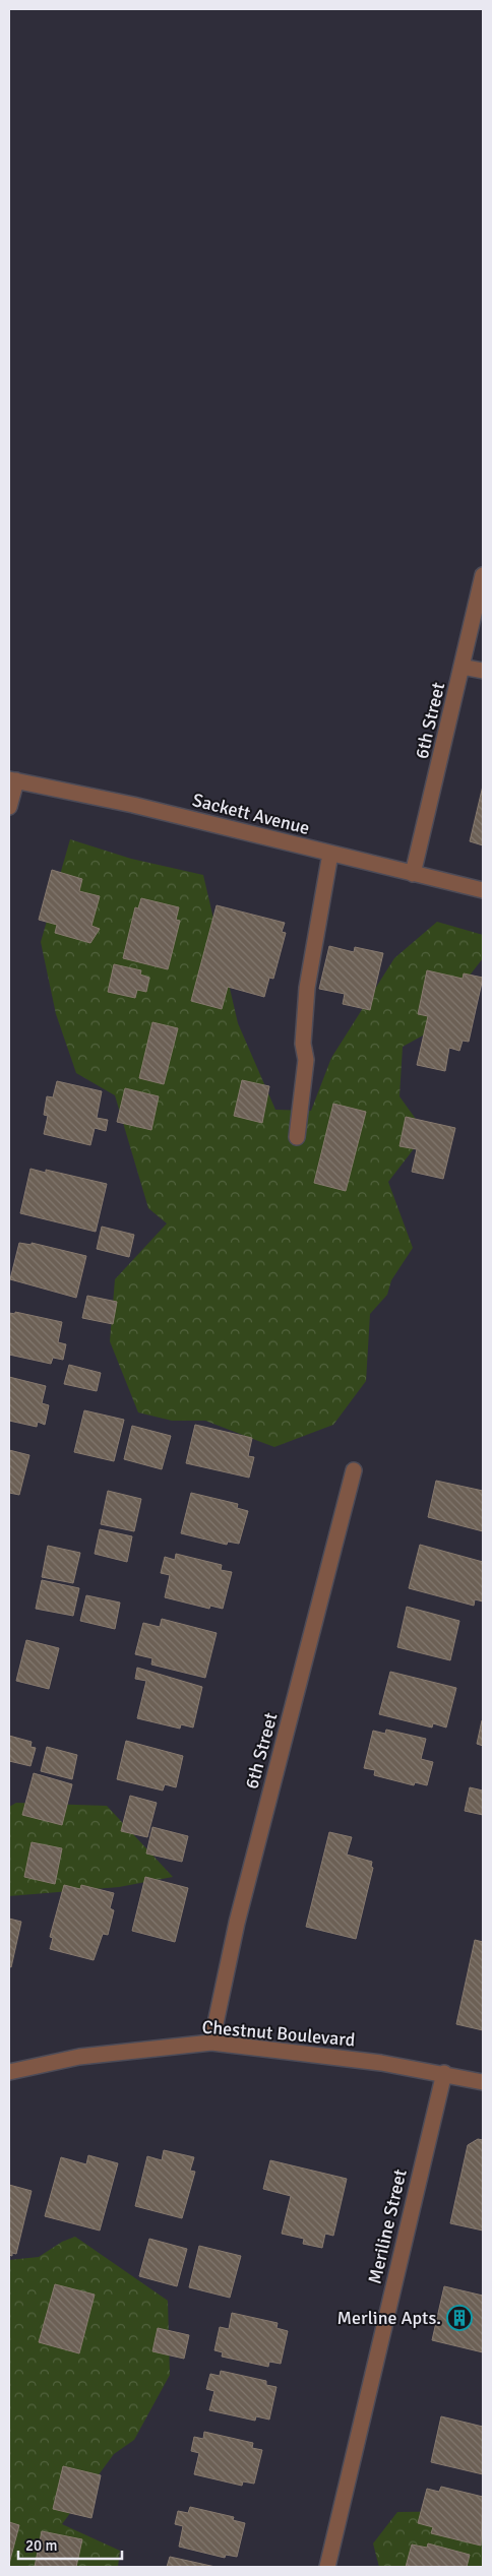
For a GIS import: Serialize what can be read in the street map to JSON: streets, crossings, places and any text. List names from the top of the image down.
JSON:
{
  "streets": {
    "street": [
      "6th Street",
      "Sackett Avenue",
      "Chestnut Boulevard",
      "Meriline Street"
    ]
  },
  "crossings": [
    ["6th Street", "Sackett Avenue"],
    ["6th Street", "Chestnut Boulevard"],
    ["Chestnut Boulevard", "Meriline Street"]
  ],
  "places": {
    "building": ["Merline Apts."]
  },
  "scale_bar": "20 m"
}
